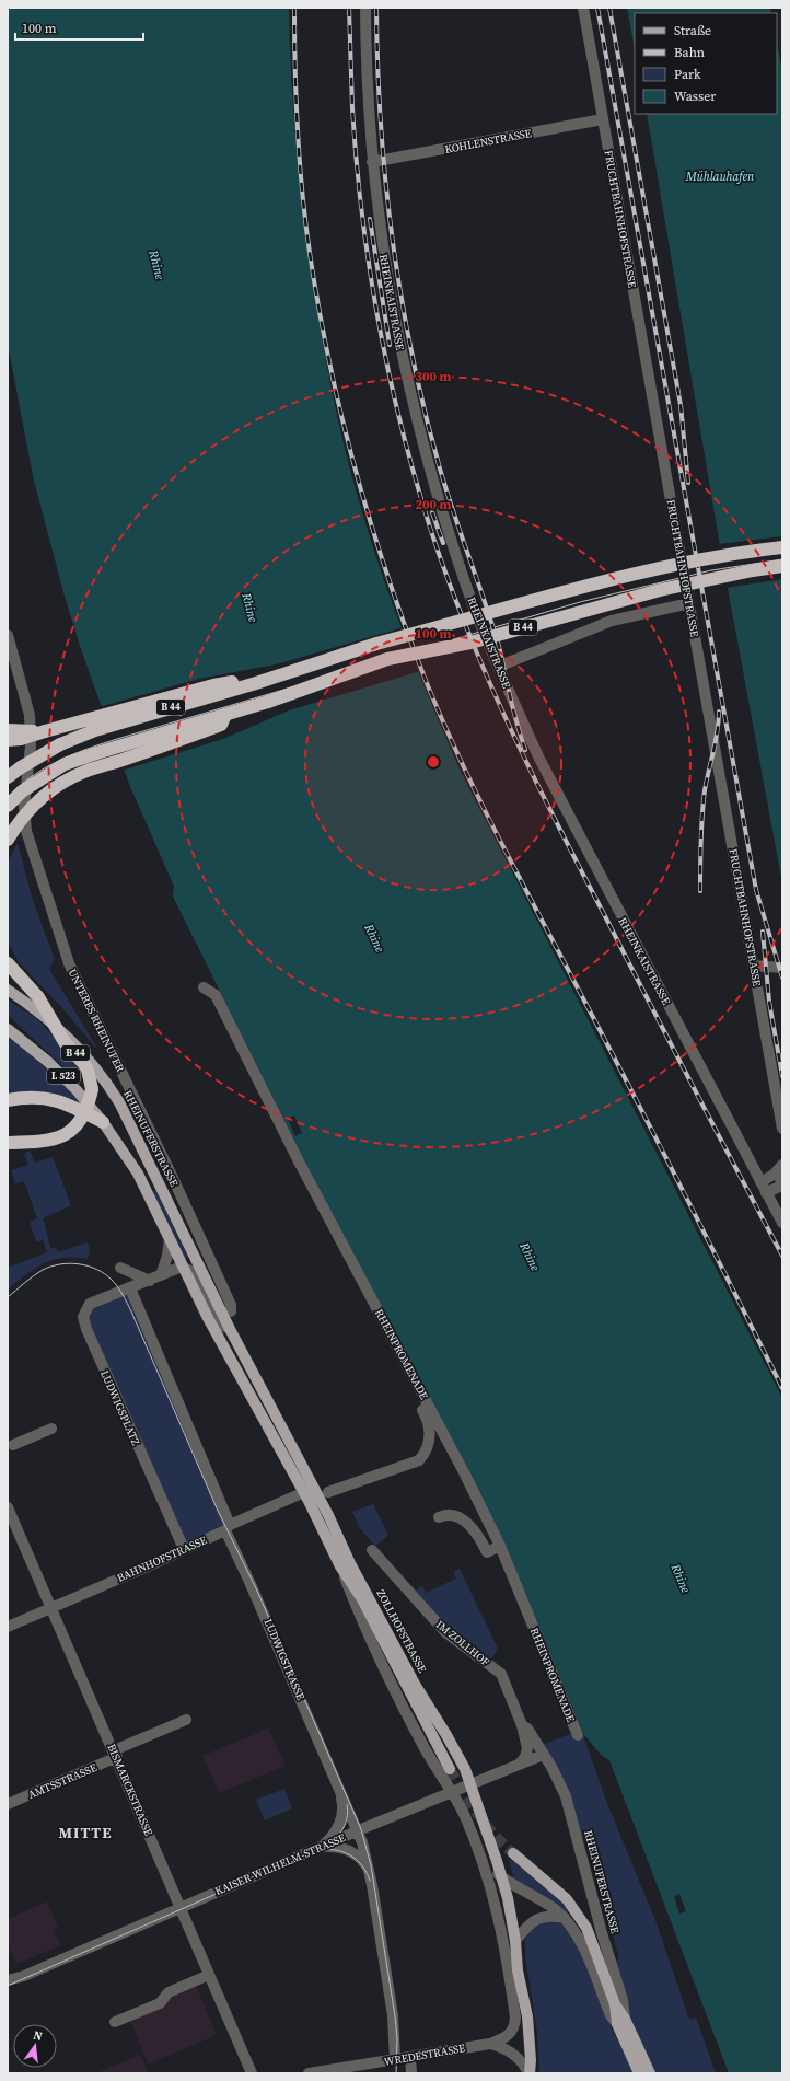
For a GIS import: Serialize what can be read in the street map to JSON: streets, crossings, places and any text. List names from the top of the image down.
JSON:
{
  "streets": {
    "highway": ["B 44"],
    "main road": ["L 523", "RHEINUFERSTRASSE", "ZOLLHOFSTRASSE"],
    "street": [
      "KOHLENSTRASSE",
      "FRUCHTBAHNHOFSTRASSE",
      "RHEINKAISTRASSE",
      "UNTERES RHEINUFER",
      "RHEINPROMENADE",
      "LUDWIGSPLATZ",
      "BAHNHOFSTRASSE",
      "IM ZOLLHOF",
      "LUDWIGSTRASSE",
      "AMTSSTRASSE",
      "BISMARCKSTRASSE",
      "KAISER-WILHELM-STRASSE",
      "WREDESTRASSE"
    ]
  },
  "crossings": [
    ["KOHLENSTRASSE", "FRUCHTBAHNHOFSTRASSE"],
    ["KOHLENSTRASSE", "RHEINKAISTRASSE"],
    ["B 44", "RHEINUFERSTRASSE"],
    ["L 523", "ZOLLHOFSTRASSE"],
    ["L 523", "KAISER-WILHELM-STRASSE"],
    ["L 523", "WREDESTRASSE"],
    ["RHEINUFERSTRASSE", "BAHNHOFSTRASSE"],
    ["RHEINUFERSTRASSE", "ZOLLHOFSTRASSE"],
    ["RHEINUFERSTRASSE", "IM ZOLLHOF"],
    ["RHEINUFERSTRASSE", "KAISER-WILHELM-STRASSE"],
    ["LUDWIGSPLATZ", "BAHNHOFSTRASSE"],
    ["LUDWIGSPLATZ", "LUDWIGSTRASSE"],
    ["BAHNHOFSTRASSE", "ZOLLHOFSTRASSE"],
    ["BAHNHOFSTRASSE", "LUDWIGSTRASSE"],
    ["BAHNHOFSTRASSE", "BISMARCKSTRASSE"],
    ["ZOLLHOFSTRASSE", "KAISER-WILHELM-STRASSE"],
    ["ZOLLHOFSTRASSE", "WREDESTRASSE"],
    ["IM ZOLLHOF", "KAISER-WILHELM-STRASSE"],
    ["LUDWIGSTRASSE", "KAISER-WILHELM-STRASSE"],
    ["LUDWIGSTRASSE", "WREDESTRASSE"],
    ["AMTSSTRASSE", "BISMARCKSTRASSE"],
    ["BISMARCKSTRASSE", "KAISER-WILHELM-STRASSE"]
  ],
  "districts": ["MITTE"],
  "water": ["Mühlauhafen", "Rhine"],
  "legend": [
    "Straße",
    "Bahn",
    "Park",
    "Wasser"
  ],
  "scale_bar": "100 m",
  "north": "top",
  "rings": ["300 m", "200 m", "100 m"]
}
